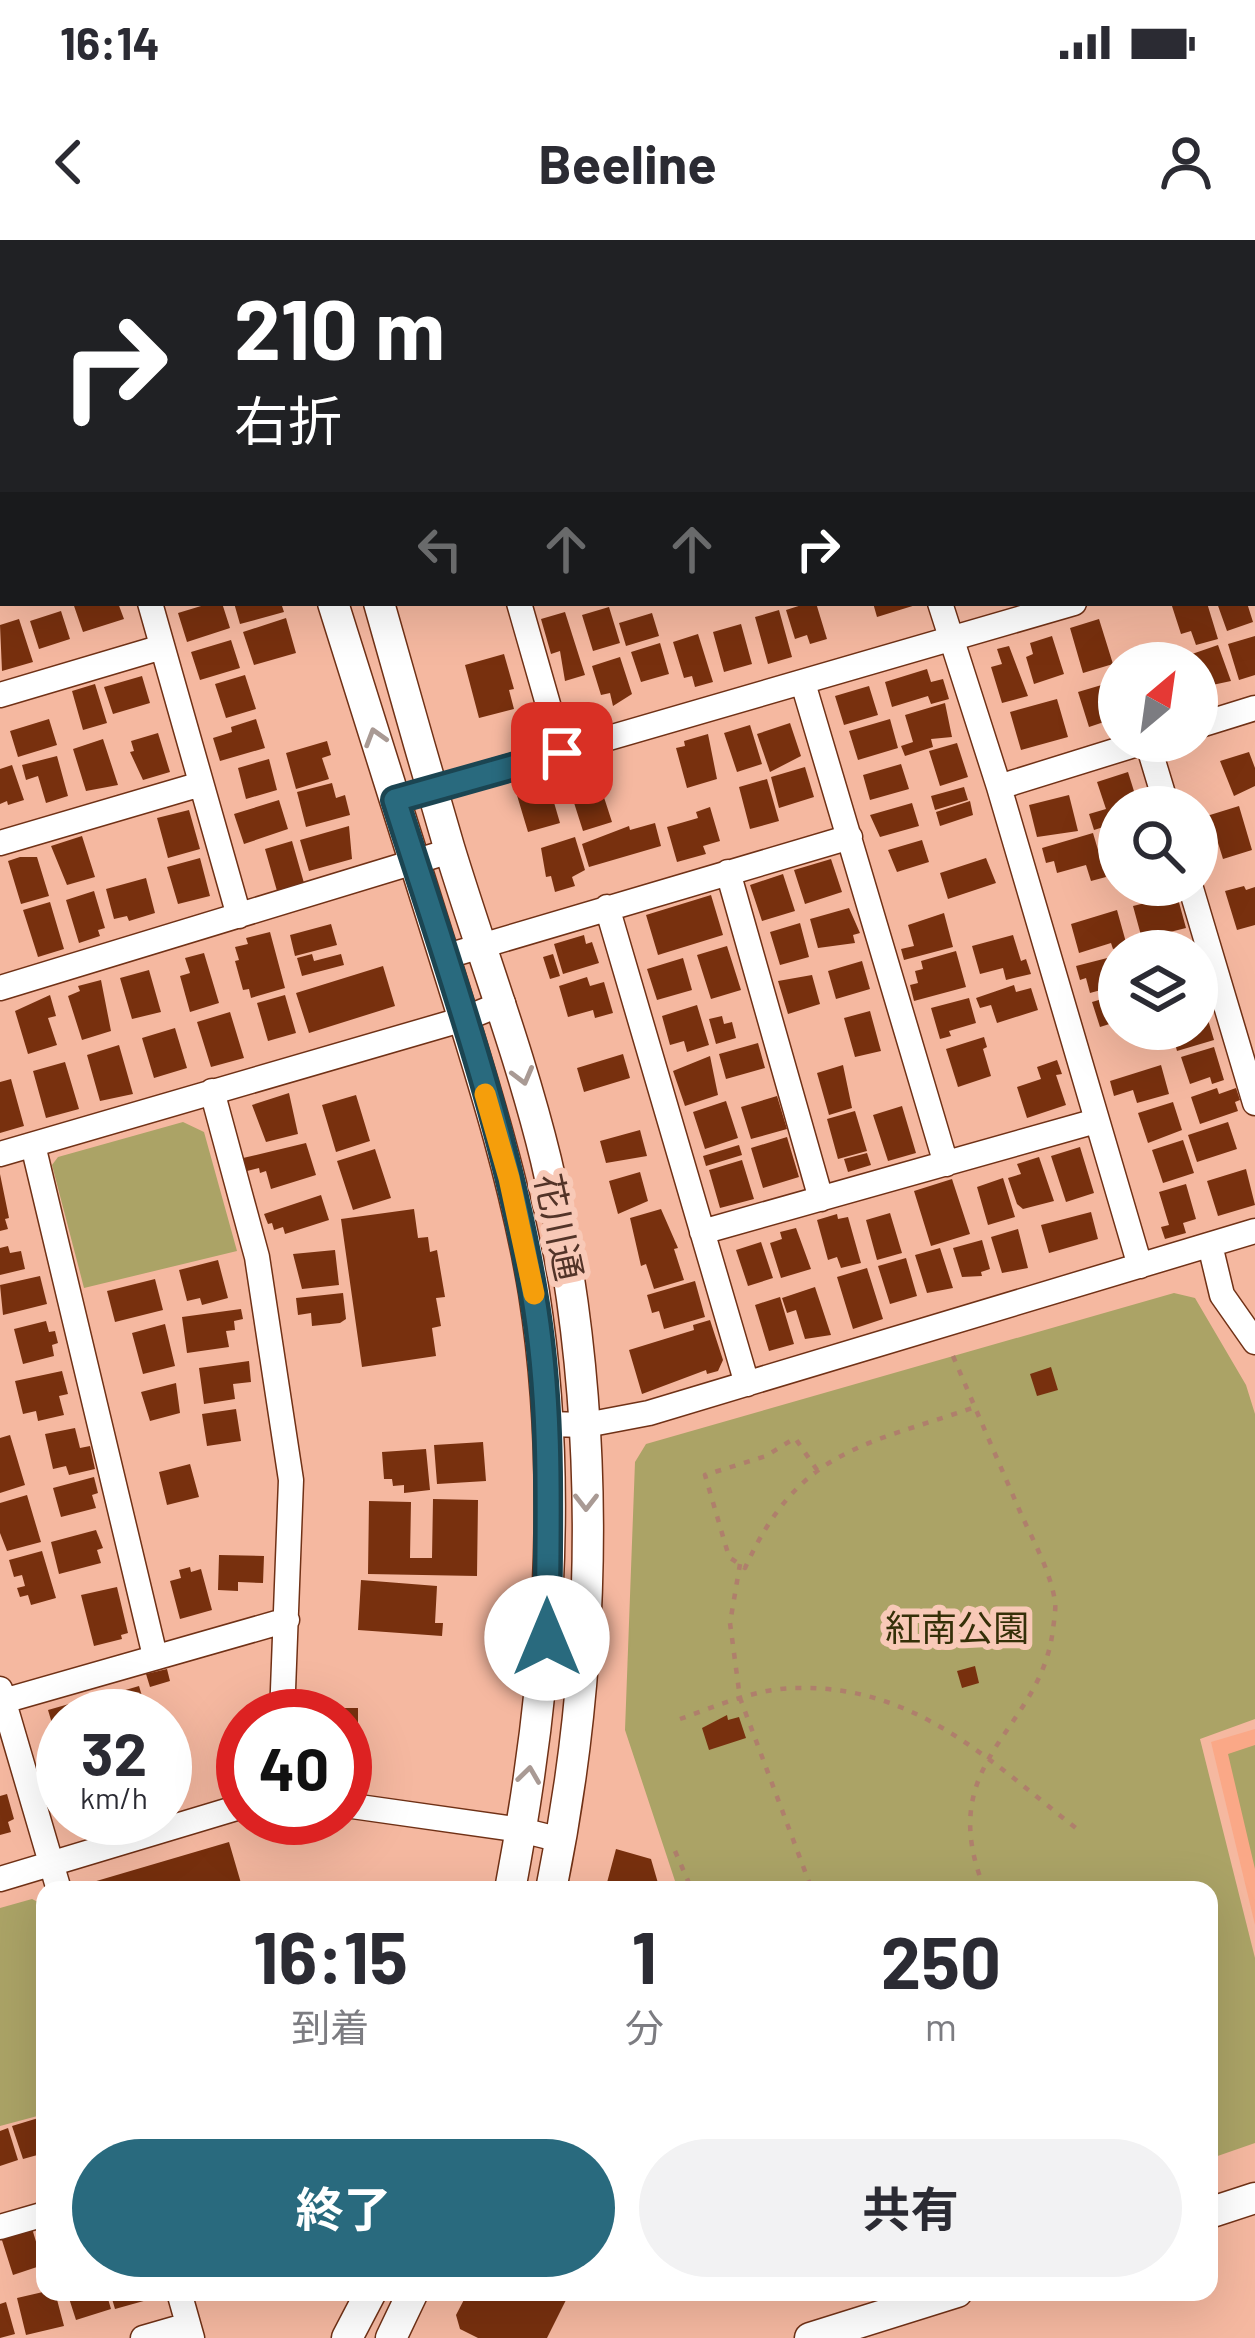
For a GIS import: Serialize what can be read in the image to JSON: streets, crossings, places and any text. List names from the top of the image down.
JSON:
{
  "streets": {
    "street": ["花川通"]
  },
  "parks": ["紅南公園"],
  "north": "top right",
  "page": {
    "status": "16:14",
    "header": "Beeline",
    "turn": ["210 m", "右折"],
    "speed": "32 km/h",
    "limit": "40",
    "eta": [
      "16:15",
      "到着",
      "1",
      "分",
      "250",
      "m"
    ],
    "buttons": ["終了", "共有"]
  }
}
